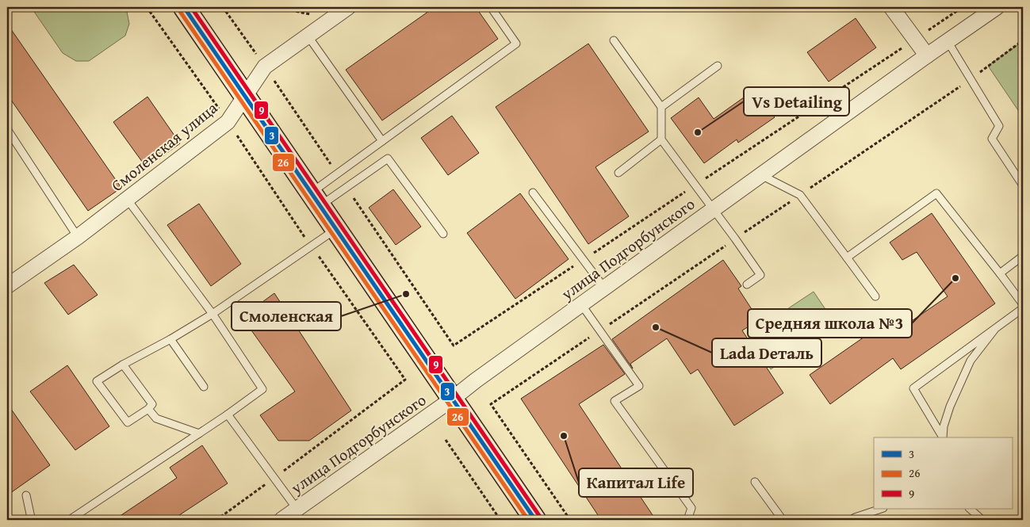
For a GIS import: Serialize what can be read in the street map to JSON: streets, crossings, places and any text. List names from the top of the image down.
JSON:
{
  "streets": {
    "street": ["Смоленская улица", "улица Подгорбунского"]
  },
  "places": [
    "Vs Detailing",
    "Средняя школа №3",
    "Смоленская",
    "Lada Dеталь",
    "Капитал Life"
  ],
  "lines": ["transit line 3", "transit line 9", "transit line 26"],
  "legend": ["3", "26", "9"]
}
